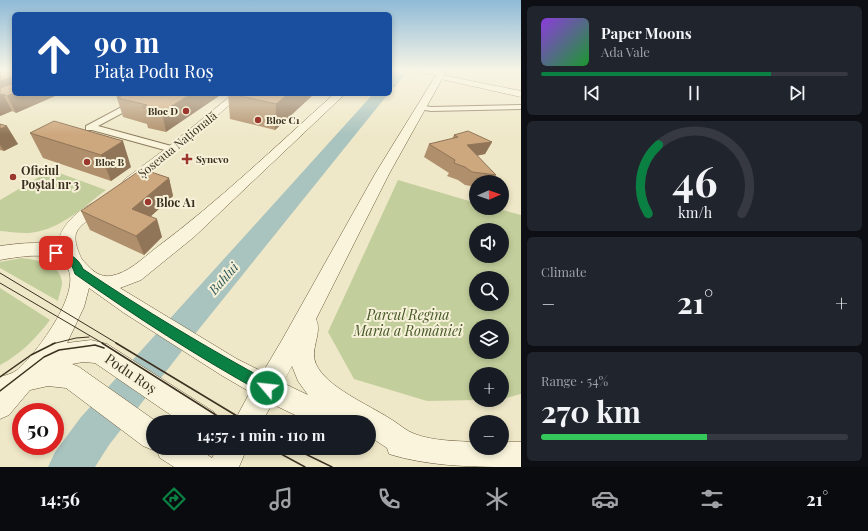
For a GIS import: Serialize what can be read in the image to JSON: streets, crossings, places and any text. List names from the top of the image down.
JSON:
{
  "streets": {
    "main road": ["Podu Roș"],
    "street": ["Șoseaua Națională"]
  },
  "water": ["Bahlui"],
  "parks": ["Parcul Regina Maria a României"],
  "places": {
    "other": [
      "Bloc D",
      "Bloc C1",
      "Bloc B",
      "Oficiul Poștal nr 3",
      "Bloc A1"
    ],
    "health": ["Synevo"]
  },
  "north": "right",
  "page": {
    "turn": ["90 m", "Piața Podu Roș"],
    "song": ["Paper Moons", "Ada Vale"],
    "map_buttons": ["+", "−"],
    "tile": [
      "Climate",
      ["Range · 54%", "270 km"]
    ],
    "heat": ["−", "21°", "+"],
    "limit": "50",
    "trip": "14:57 · 1 min · 110 m",
    "tabs": ["14:56", "21°"],
    "gauge": ["46", "km/h"]
  }
}
